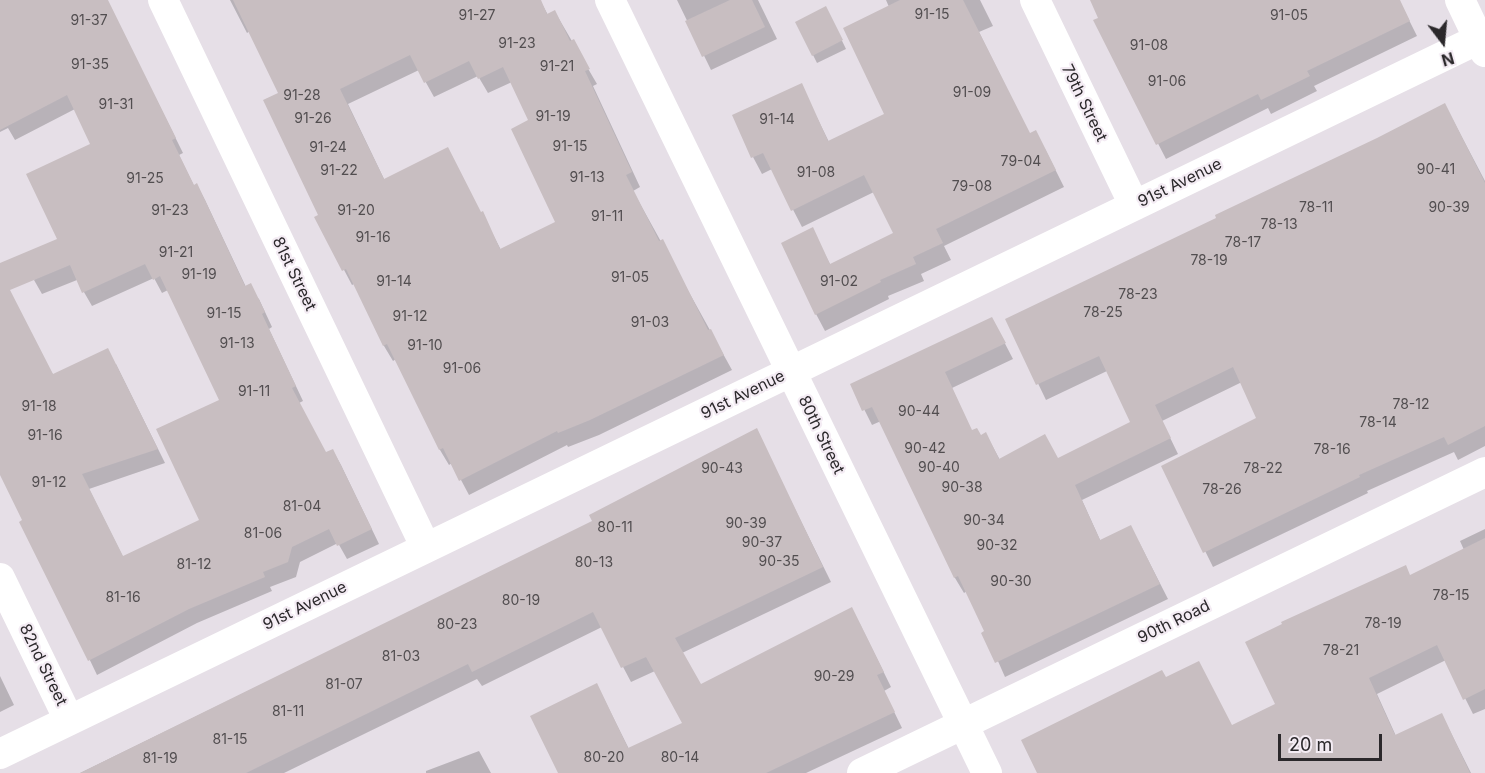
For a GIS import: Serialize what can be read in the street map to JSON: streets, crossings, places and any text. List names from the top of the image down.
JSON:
{
  "streets": {
    "street": [
      "79th Street",
      "91st Avenue",
      "81st Street",
      "80th Street",
      "90th Road",
      "82nd Street"
    ]
  },
  "crossings": [
    ["79th Street", "91st Avenue"],
    ["91st Avenue", "81st Street"],
    ["91st Avenue", "80th Street"],
    ["91st Avenue", "82nd Street"],
    ["80th Street", "90th Road"]
  ],
  "house_numbers": [
    "91-15",
    "91-27",
    "91-05",
    "91-37",
    "91-23",
    "91-08",
    "91-35",
    "91-21",
    "91-06",
    "91-09",
    "91-28",
    "91-31",
    "91-19",
    "91-26",
    "91-14",
    "91-15",
    "91-24",
    "79-04",
    "90-41",
    "91-22",
    "91-08",
    "91-13",
    "91-25",
    "79-08",
    "78-11",
    "90-39",
    "91-23",
    "91-20",
    "91-11",
    "78-13",
    "91-16",
    "78-17",
    "91-21",
    "78-19",
    "91-19",
    "91-05",
    "91-14",
    "91-02",
    "78-23",
    "78-25",
    "91-15",
    "91-12",
    "91-03",
    "91-13",
    "91-10",
    "91-06",
    "91-11",
    "78-12",
    "91-18",
    "90-44",
    "78-14",
    "91-16",
    "90-42",
    "78-16",
    "90-40",
    "90-43",
    "78-22",
    "91-12",
    "90-38",
    "78-26",
    "81-04",
    "90-34",
    "90-39",
    "80-11",
    "81-06",
    "90-37",
    "90-32",
    "90-35",
    "80-13",
    "81-12",
    "90-30",
    "78-15",
    "81-16",
    "80-19",
    "78-19",
    "80-23",
    "78-21",
    "81-03",
    "90-29",
    "81-07",
    "81-11",
    "81-15",
    "80-20",
    "80-14",
    "81-19"
  ],
  "scale_bar": "20 m",
  "north": "bottom"
}
